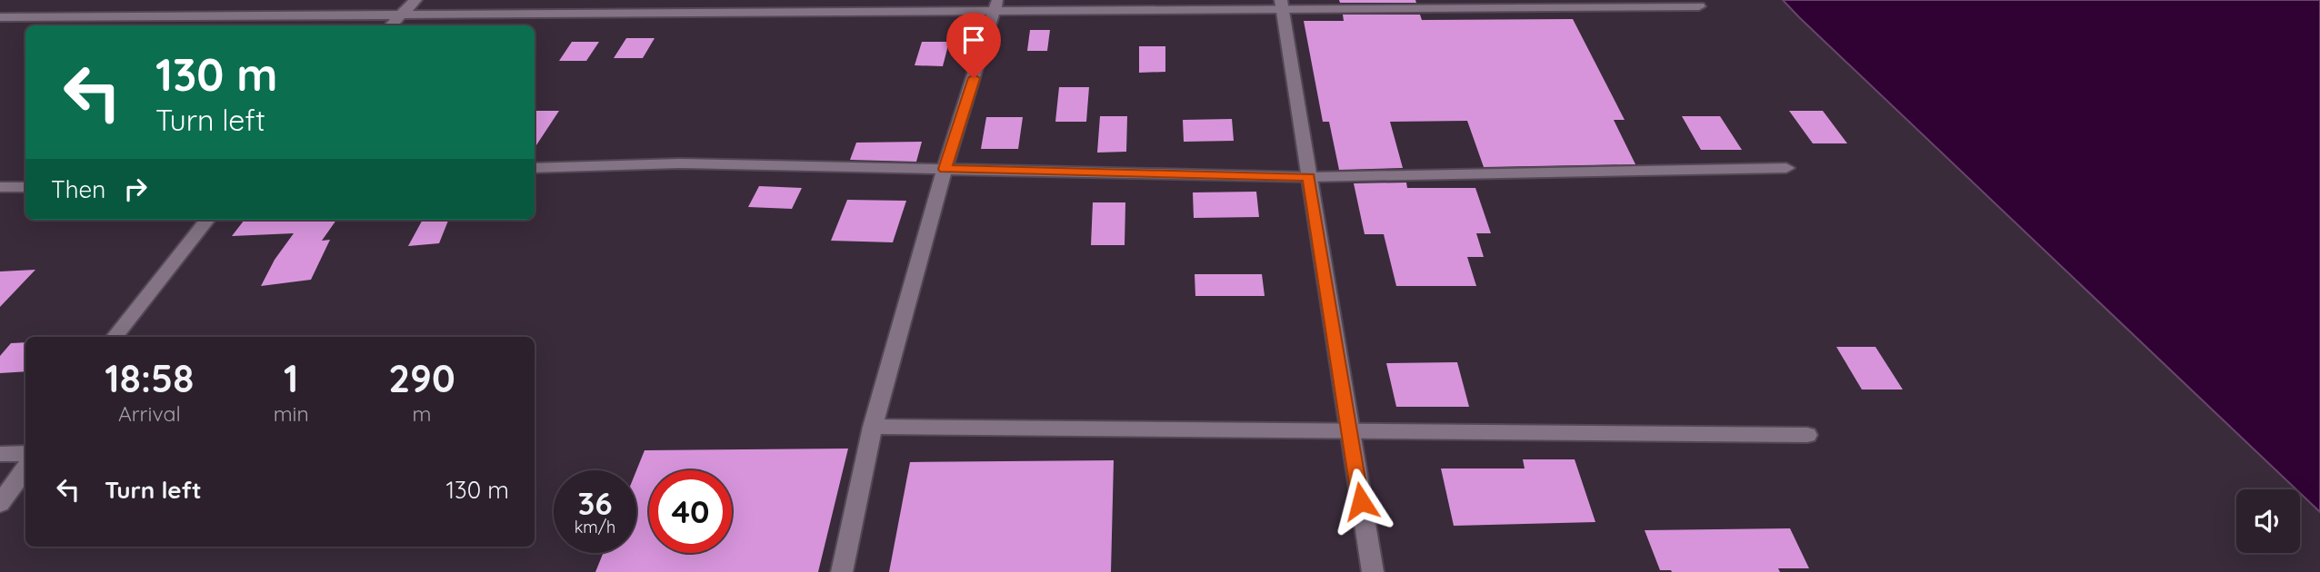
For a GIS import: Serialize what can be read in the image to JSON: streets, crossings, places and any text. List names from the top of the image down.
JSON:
{
  "page": {
    "turn": ["130 m", "Turn left"],
    "then": "Then",
    "eta": [
      "18:58",
      "Arrival",
      "1",
      "min",
      "290",
      "m"
    ],
    "list": [
      {
        "name": "Turn left",
        "value": "130 m"
      }
    ],
    "speed": "36 km/h",
    "limit": "40"
  }
}
